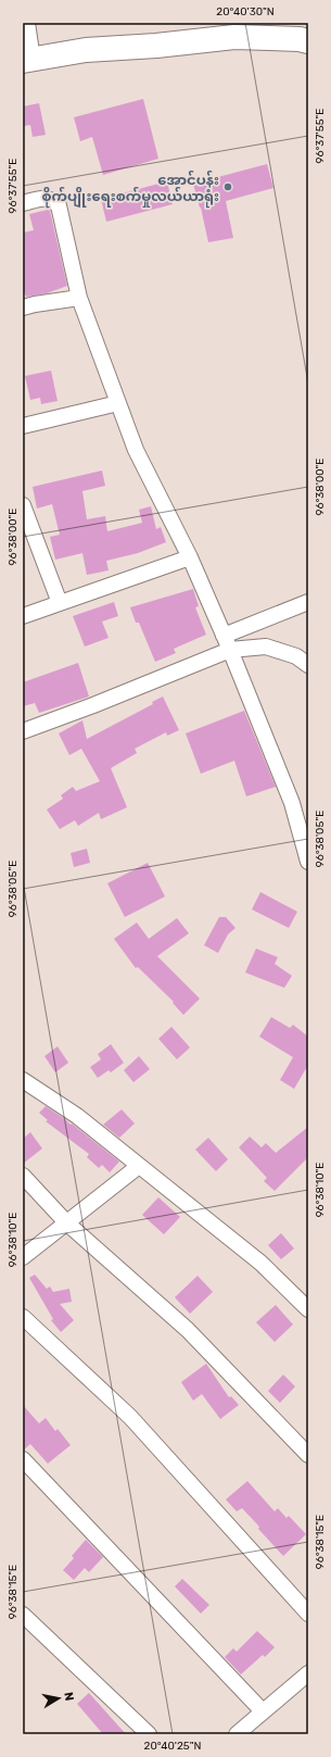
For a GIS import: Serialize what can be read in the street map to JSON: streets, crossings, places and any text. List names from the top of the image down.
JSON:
{
  "places": ["အောင်ပန်း စိုက်ပျိုးရေးစက်မှုလယ်ယာရုံး"],
  "north": "right",
  "coordinates": [
    "20°40'30\"N",
    "96°37'55\"E",
    "96°38'00\"E",
    "96°38'05\"E",
    "96°38'10\"E",
    "96°38'15\"E",
    "20°40'25\"N"
  ]
}
